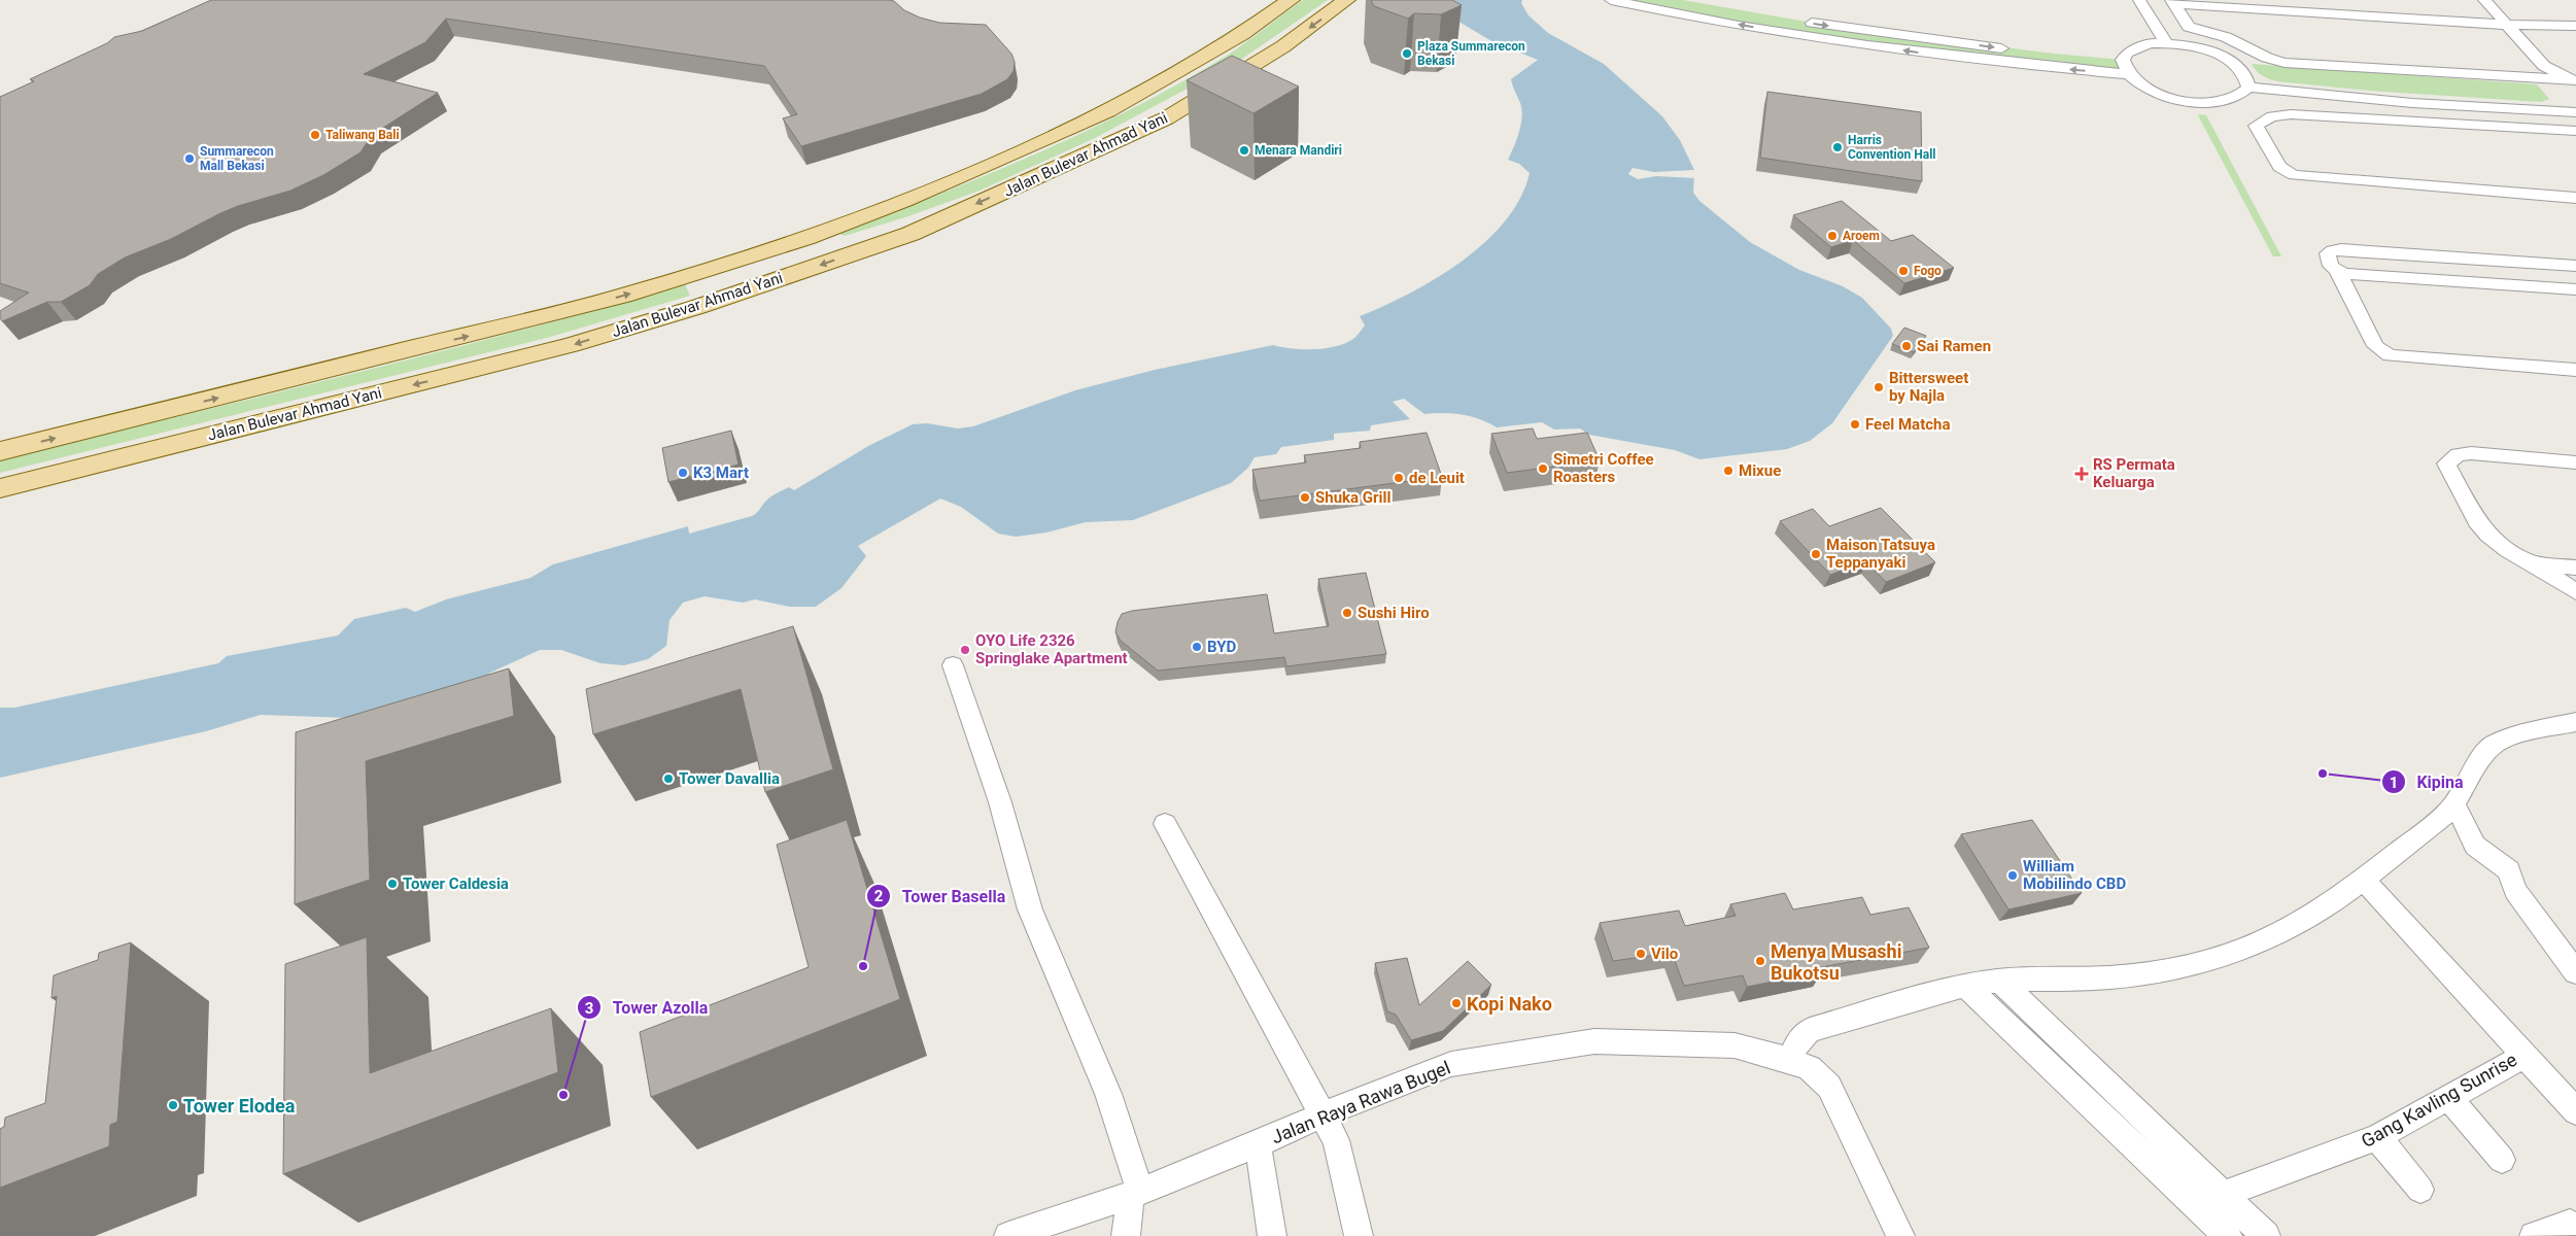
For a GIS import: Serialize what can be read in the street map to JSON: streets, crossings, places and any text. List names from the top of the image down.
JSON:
{
  "streets": {
    "main road": ["Jalan Bulevar Ahmad Yani"],
    "street": ["Gang Kavling Sunrise", "Jalan Raya Rawa Bugel"]
  },
  "places": {
    "other": [
      "Plaza Summarecon Bekasi",
      "Taliwang Bali",
      "Harris Convention Hall",
      "Menara Mandiri",
      "Summarecon Mall Bekasi",
      "Aroem",
      "Fogo",
      "Sai Ramen",
      "Bittersweet by Najla",
      "Feel Matcha",
      "Simetri Coffee Roasters",
      "Mixue",
      "K3 Mart",
      "de Leuit",
      "Shuka Grill",
      "Maison Tatsuya Teppanyaki",
      "Sushi Hiro",
      "BYD",
      "OYO Life 2326 Springlake Apartment",
      "Kipina",
      "Tower Davallia",
      "William Mobilindo CBD",
      "Tower Caldesia",
      "Vilo",
      "Menya Musashi Bukotsu",
      "Tower Basella",
      "Kopi Nako",
      "Tower Azolla",
      "Tower Elodea"
    ],
    "health": ["RS Permata Keluarga"]
  }
}
